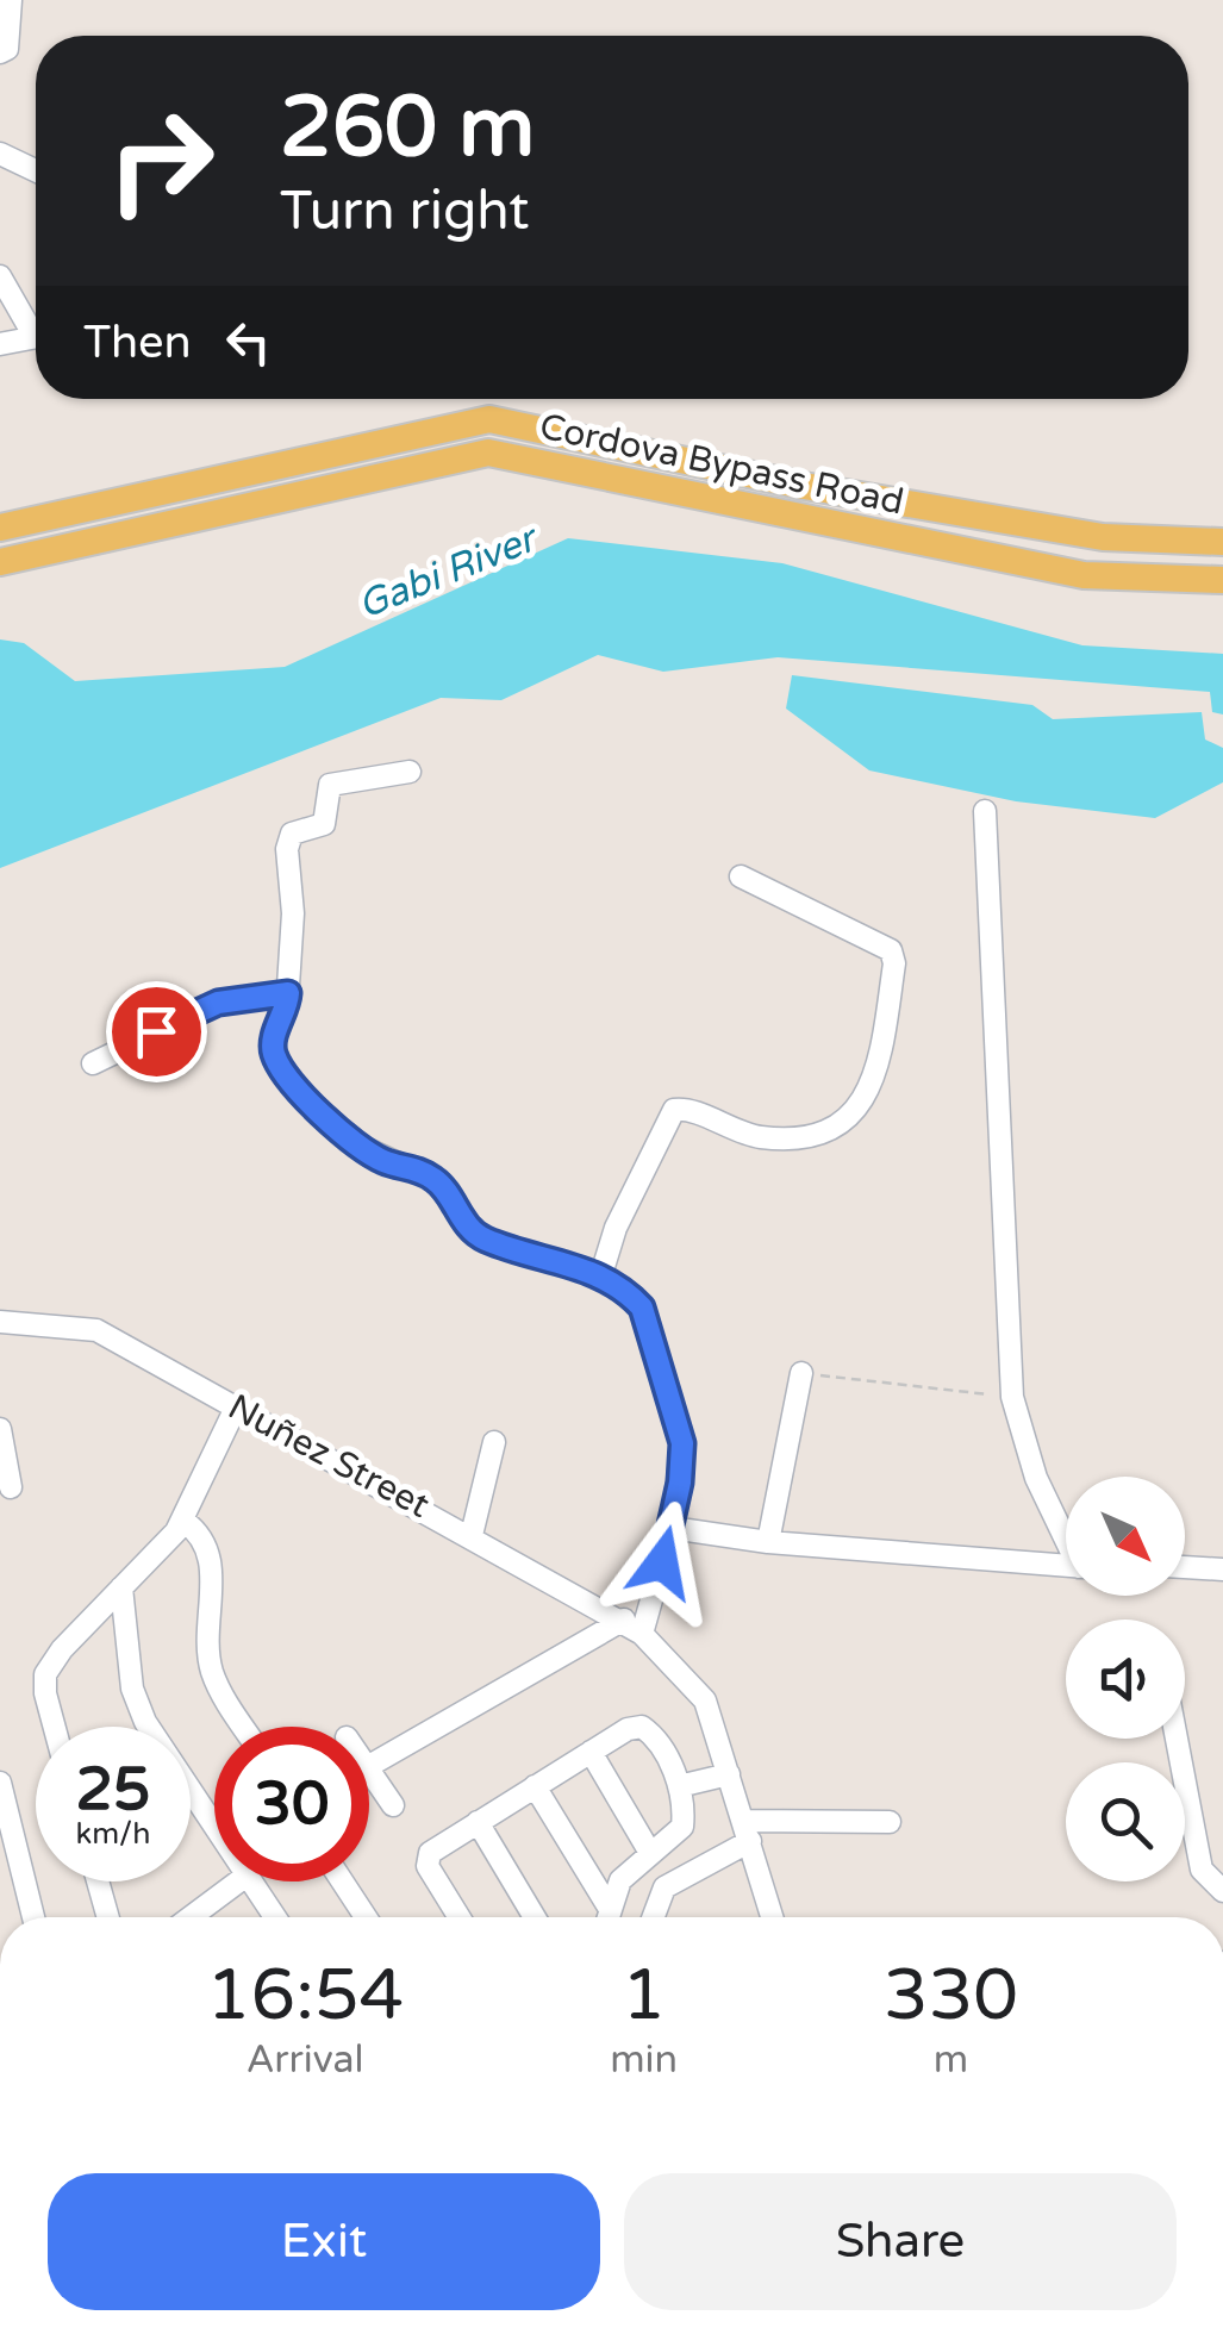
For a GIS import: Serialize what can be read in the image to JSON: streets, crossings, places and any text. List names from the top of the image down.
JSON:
{
  "streets": {
    "main road": ["Cordova Bypass Road"],
    "street": ["Nuñez Street"]
  },
  "water": ["Gabi River"],
  "north": "bottom right",
  "page": {
    "turn": ["260 m", "Turn right"],
    "then": "Then",
    "speed": "25 km/h",
    "limit": "30",
    "eta": [
      "16:54",
      "Arrival",
      "1",
      "min",
      "330",
      "m"
    ],
    "buttons": ["Exit", "Share"]
  }
}
